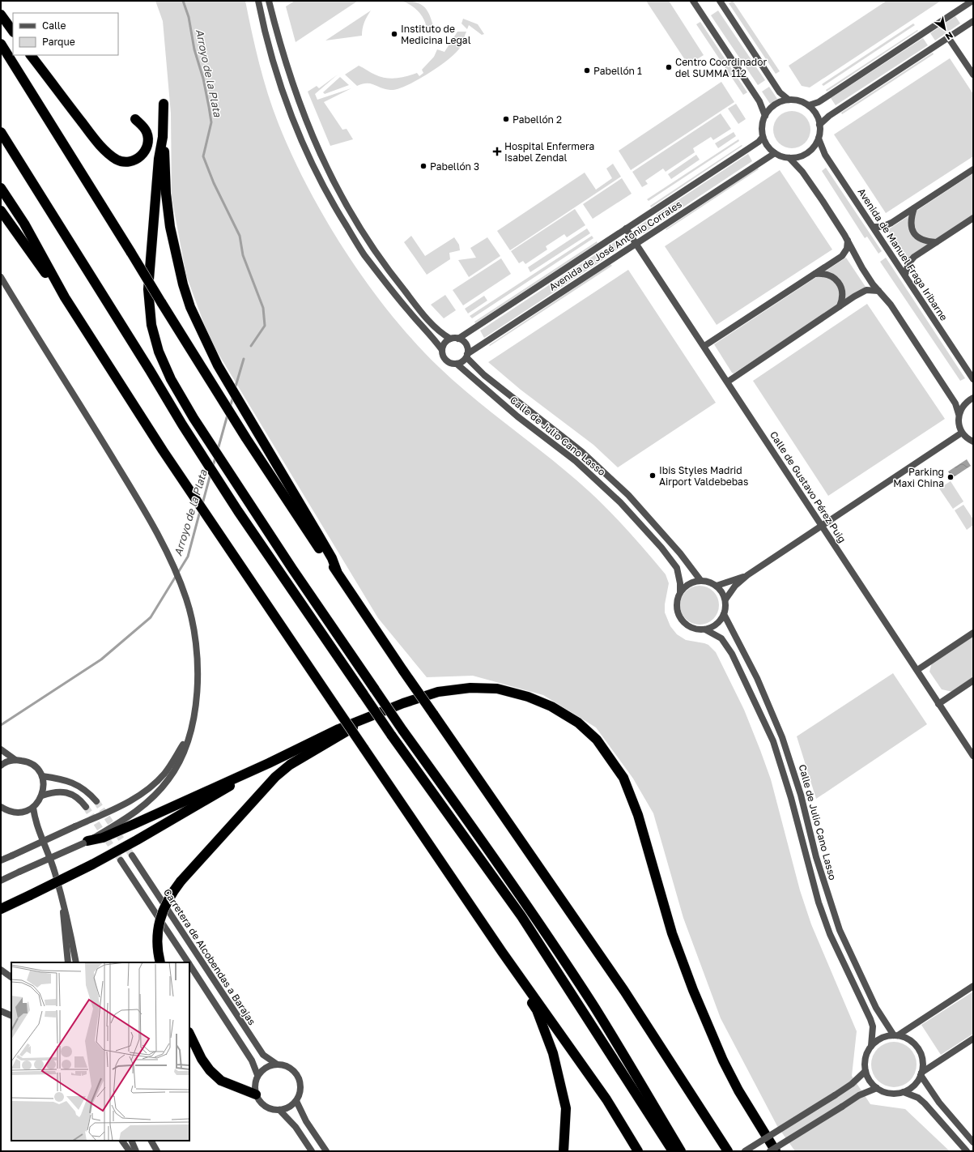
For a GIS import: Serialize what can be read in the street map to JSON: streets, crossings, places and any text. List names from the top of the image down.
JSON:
{
  "streets": {
    "street": [
      "Avenida de José Antonio Corrales",
      "Avenida de Manuel Fraga Iribarne",
      "Calle de Julio Cano Lasso",
      "Calle de Gustavo Pérez Puig",
      "Carretera de Alcobendas a Barajas"
    ]
  },
  "crossings": [
    ["Avenida de José Antonio Corrales", "Avenida de Manuel Fraga Iribarne"],
    ["Avenida de José Antonio Corrales", "Calle de Julio Cano Lasso"],
    ["Avenida de José Antonio Corrales", "Calle de Gustavo Pérez Puig"]
  ],
  "water": ["Arroyo de la Plata"],
  "places": {
    "other": [
      "Instituto de Medicina Legal",
      "Centro Coordinador del SUMMA 112",
      "Pabellón 1",
      "Pabellón 2",
      "Pabellón 3",
      "Ibis Styles Madrid Airport Valdebebas",
      "Parking Maxi China"
    ],
    "health": ["Hospital Enfermera Isabel Zendal"]
  },
  "legend": ["Calle", "Parque"],
  "north": "bottom right"
}
